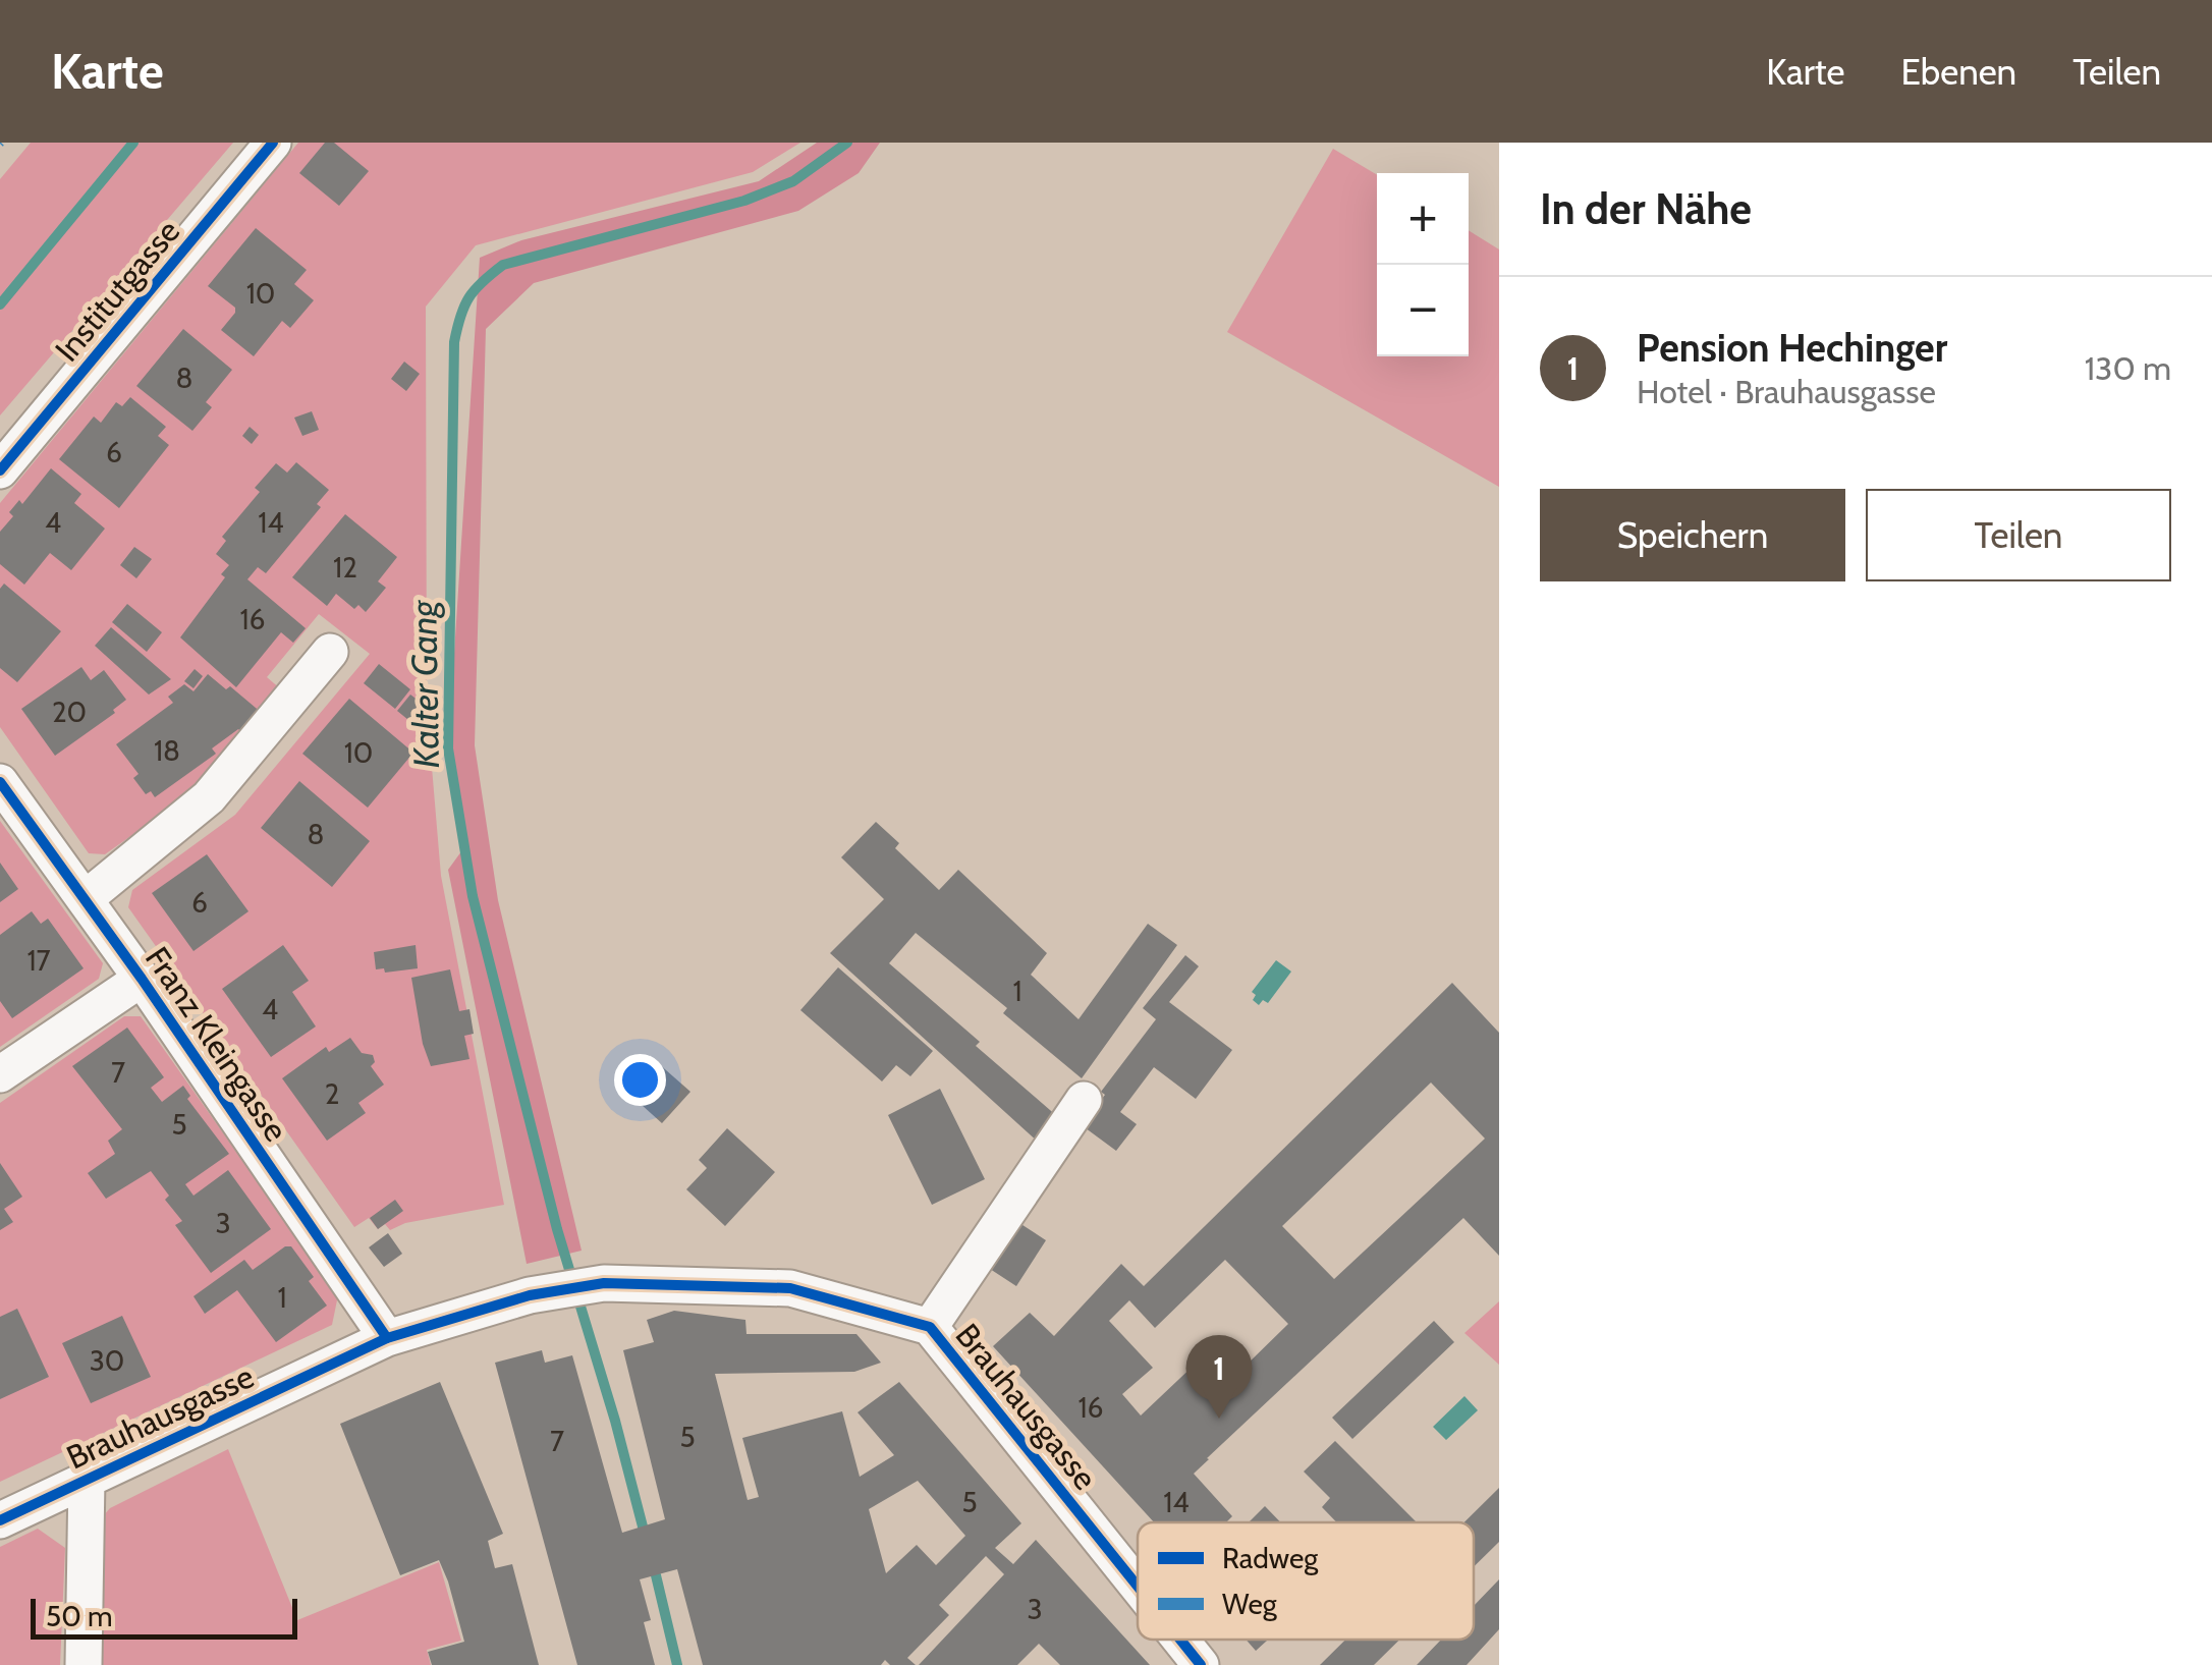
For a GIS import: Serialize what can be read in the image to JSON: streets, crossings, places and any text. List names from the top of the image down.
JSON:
{
  "streets": {
    "street": ["Institutgasse", "Franz Kleingasse", "Brauhausgasse"]
  },
  "crossings": [
    ["Franz Kleingasse", "Brauhausgasse"]
  ],
  "water": ["Kalter Gang"],
  "house_numbers": [
    "10",
    "8",
    "6",
    "4",
    "14",
    "12",
    "16",
    "20",
    "18",
    "10",
    "8",
    "6",
    "17",
    "1",
    "4",
    "7",
    "2",
    "5",
    "3",
    "1",
    "30",
    "16",
    "5",
    "7",
    "5",
    "14",
    "3"
  ],
  "legend": ["Radweg", "Weg"],
  "scale_bar": "50 m",
  "page": {
    "header": "Karte",
    "nav": ["Karte", "Ebenen", "Teilen"],
    "heading": "In der Nähe",
    "map_buttons": ["+", "−"],
    "list": [
      {
        "mark": "1",
        "name": "Pension Hechinger",
        "note": "Hotel · Brauhausgasse",
        "value": "130 m"
      }
    ],
    "buttons": ["Speichern", "Teilen"],
    "pins": "1",
    "scale": "50 m"
  }
}
